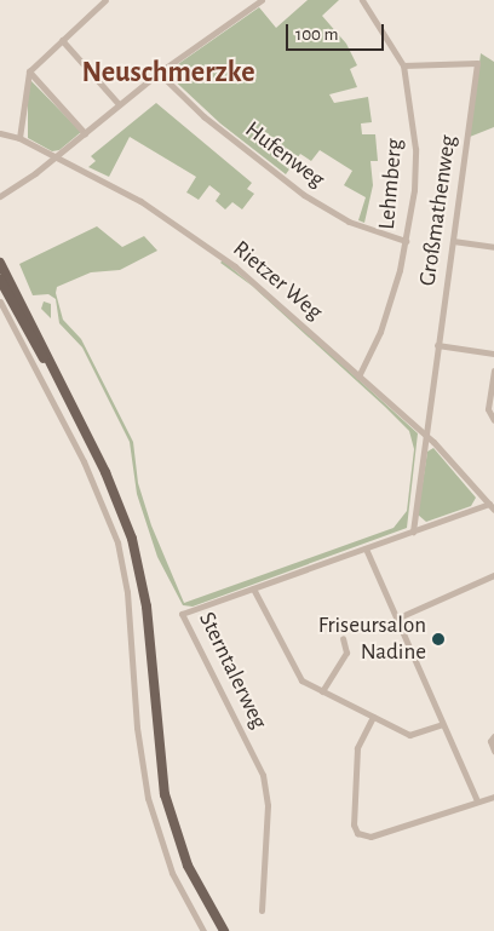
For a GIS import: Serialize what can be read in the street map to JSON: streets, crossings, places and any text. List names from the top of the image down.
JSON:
{
  "streets": {
    "street": [
      "Hufenweg",
      "Lehmberg",
      "Großmathenweg",
      "Rietzer Weg",
      "Sterntalerweg"
    ]
  },
  "crossings": [
    ["Hufenweg", "Lehmberg"],
    ["Lehmberg", "Großmathenweg"],
    ["Lehmberg", "Rietzer Weg"],
    ["Großmathenweg", "Rietzer Weg"],
    ["Rietzer Weg", "Sterntalerweg"]
  ],
  "districts": ["Neuschmerzke"],
  "places": ["Friseursalon Nadine"],
  "scale_bar": "100 m"
}
